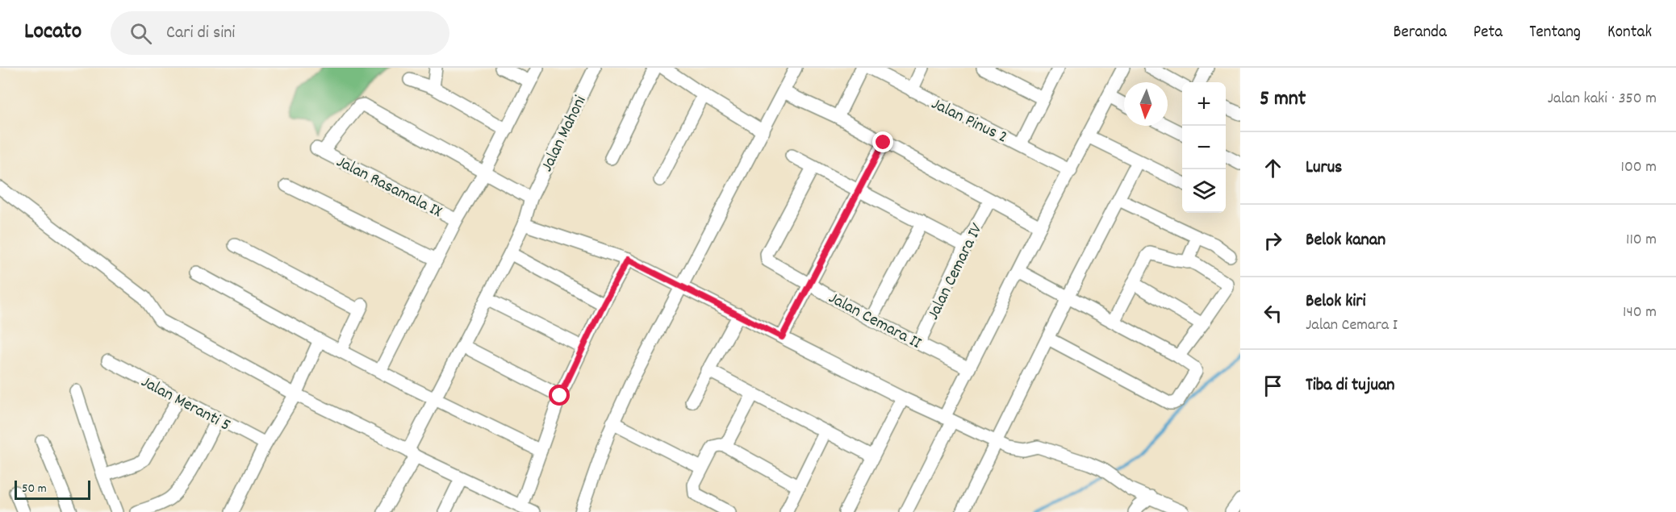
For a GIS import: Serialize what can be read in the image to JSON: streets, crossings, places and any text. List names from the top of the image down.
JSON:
{
  "streets": {
    "street": [
      "Jalan Pinus 2",
      "Jalan Mahoni",
      "Jalan Rasamala IX",
      "Jalan Cemara IV",
      "Jalan Cemara II",
      "Jalan Meranti 5"
    ]
  },
  "crossings": [
    ["Jalan Cemara IV", "Jalan Cemara II"]
  ],
  "scale_bar": "50 m",
  "north": "bottom",
  "page": {
    "header": "Locato",
    "search": "Cari di sini",
    "nav": [
      "Beranda",
      "Peta",
      "Tentang",
      "Kontak"
    ],
    "heading": ["5 mnt", "Jalan kaki · 350 m"],
    "map_buttons": ["+", "−"],
    "list": [
      ["Lurus", "100 m"],
      ["Belok kanan", "110 m"],
      ["Belok kiri", "Jalan Cemara I", "140 m"],
      "Tiba di tujuan"
    ],
    "scale": "50 m"
  }
}
